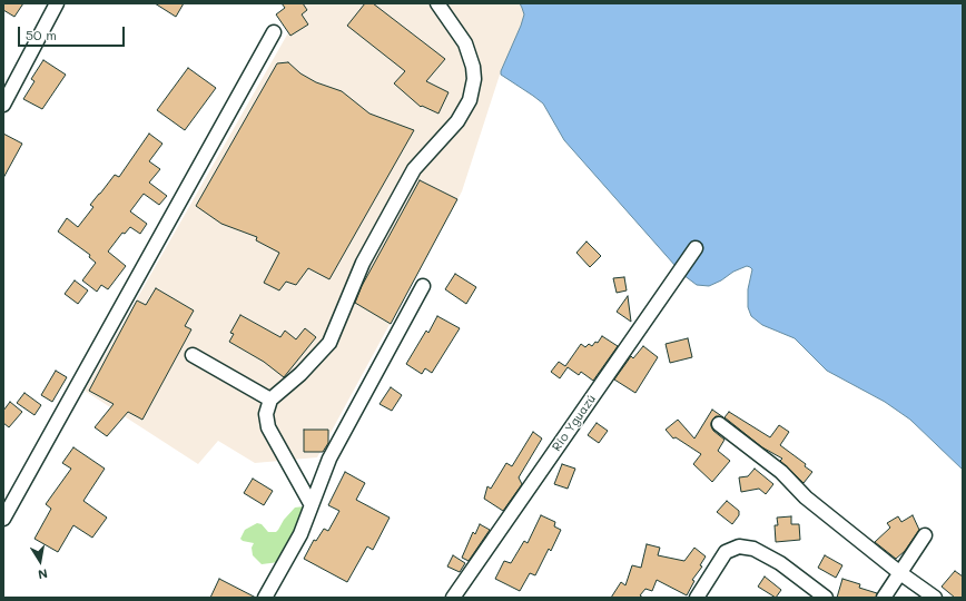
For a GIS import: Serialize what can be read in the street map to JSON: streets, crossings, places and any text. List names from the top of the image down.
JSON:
{
  "streets": {
    "street": ["Río Yguazú"]
  },
  "scale_bar": "50 m",
  "north": "bottom"
}
